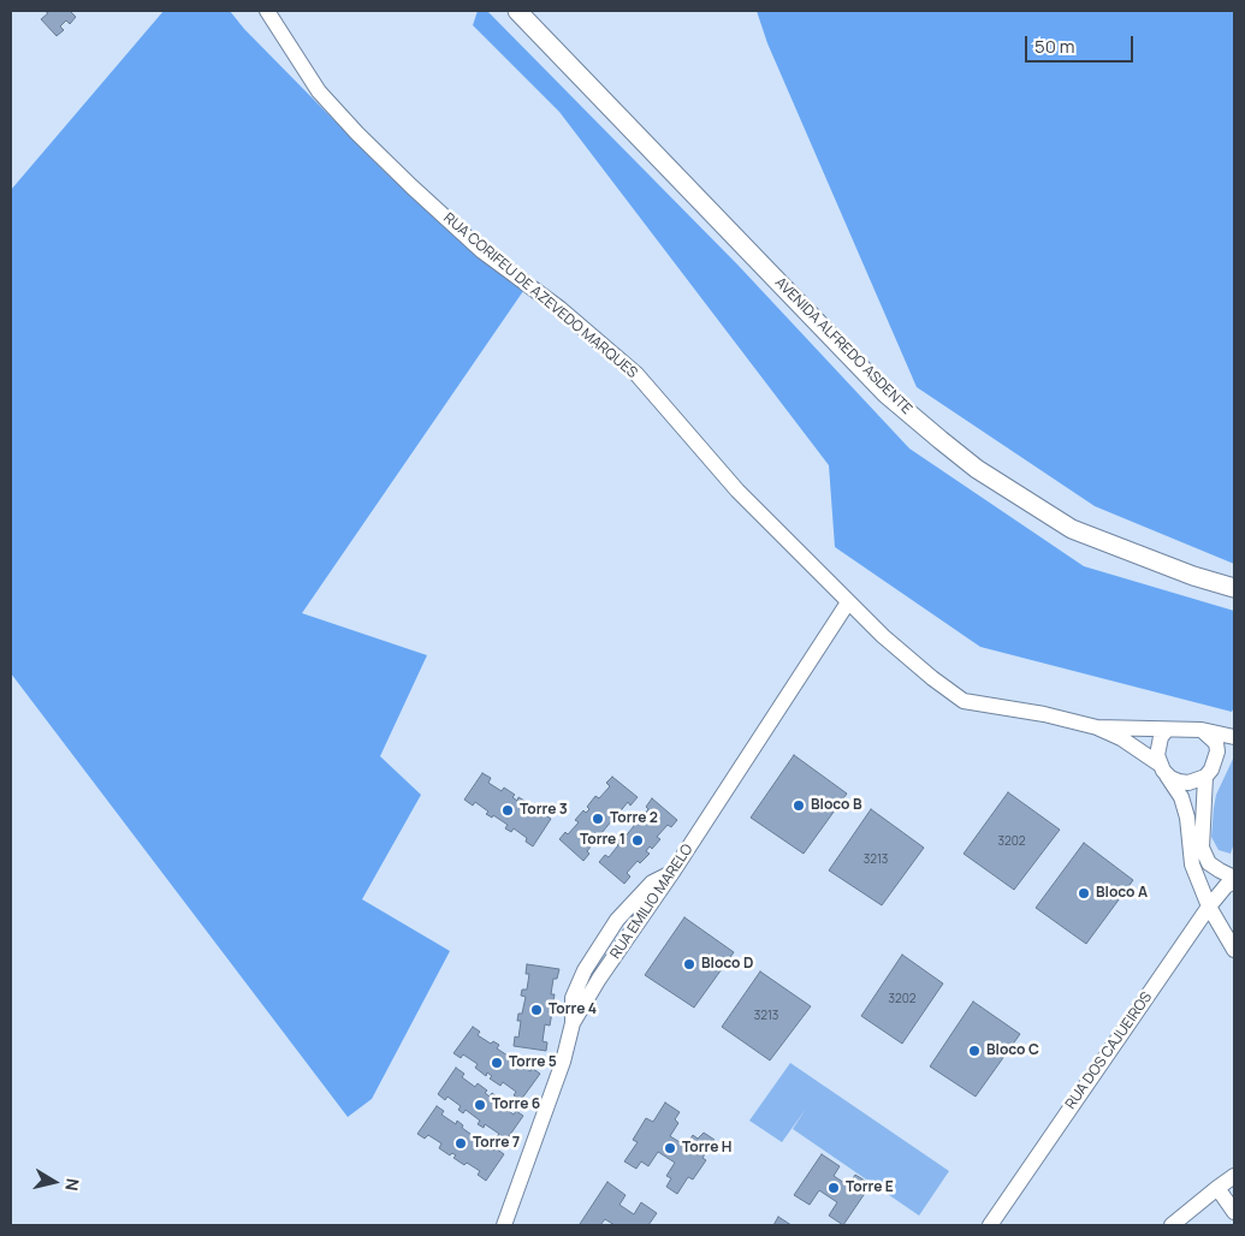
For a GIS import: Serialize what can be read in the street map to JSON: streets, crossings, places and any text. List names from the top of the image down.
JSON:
{
  "streets": {
    "street": [
      "RUA CORIFEU DE AZEVEDO MARQUES",
      "AVENIDA ALFREDO ASDENTE",
      "RUA EMILIO MARELO",
      "RUA DOS CAJUEIROS"
    ]
  },
  "crossings": [
    ["RUA CORIFEU DE AZEVEDO MARQUES", "RUA EMILIO MARELO"]
  ],
  "places": [
    "Bloco B",
    "Torre 3",
    "Torre 2",
    "Torre 1",
    "Bloco A",
    "Bloco D",
    "Torre 4",
    "Bloco C",
    "Torre 5",
    "Torre 6",
    "Torre 7",
    "Torre H",
    "Torre E"
  ],
  "house_numbers": [
    "3202",
    "3213",
    "3202",
    "3213"
  ],
  "scale_bar": "50 m",
  "north": "right"
}
